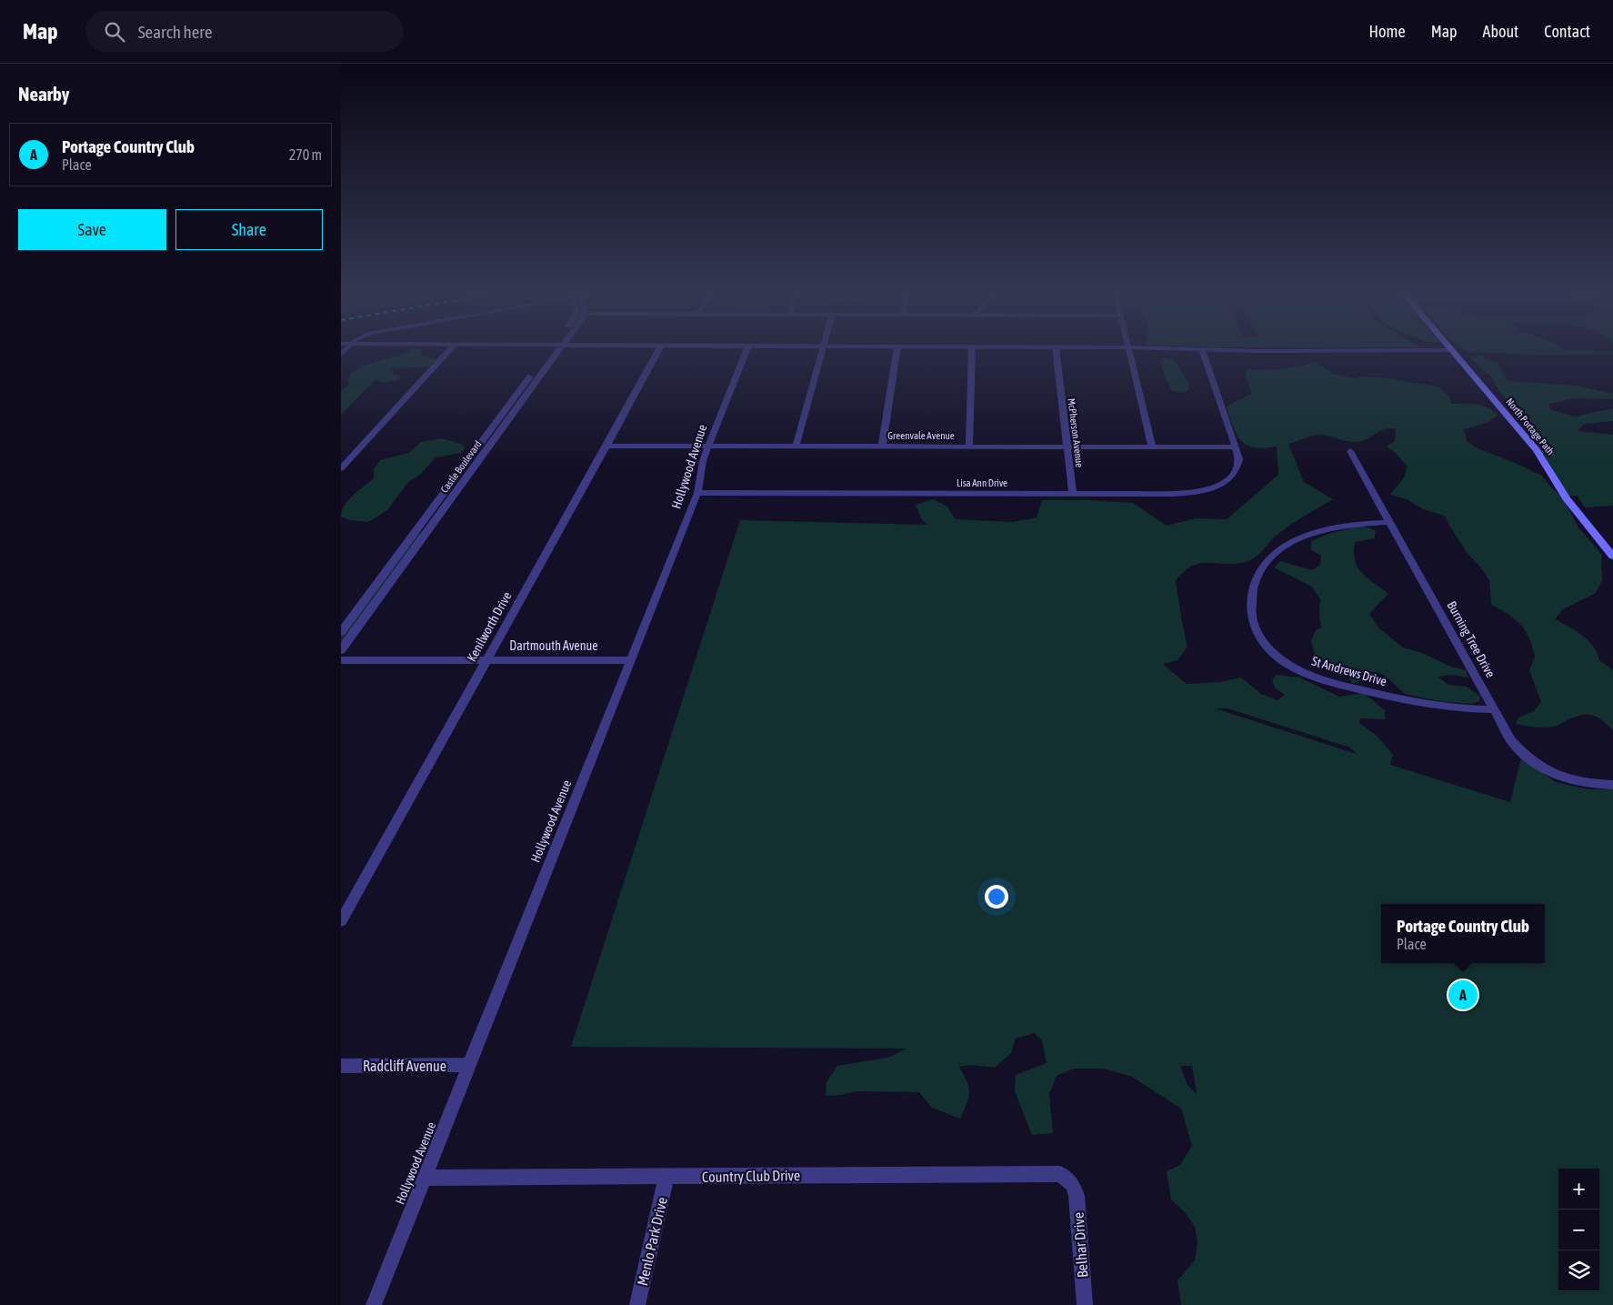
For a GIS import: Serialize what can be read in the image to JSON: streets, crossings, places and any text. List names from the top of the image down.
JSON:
{
  "streets": {
    "main road": ["North Portage Path"],
    "street": [
      "McPherson Avenue",
      "Greenvale Avenue",
      "Castle Boulevard",
      "Hollywood Avenue",
      "Lisa Ann Drive",
      "Kenilworth Drive",
      "Burning Tree Drive",
      "Dartmouth Avenue",
      "St Andrews Drive",
      "Radcliff Avenue",
      "Country Club Drive",
      "Menlo Park Drive",
      "Belhar Drive"
    ]
  },
  "crossings": [
    ["McPherson Avenue", "Greenvale Avenue"],
    ["McPherson Avenue", "Lisa Ann Drive"],
    ["Greenvale Avenue", "Hollywood Avenue"],
    ["Greenvale Avenue", "Lisa Ann Drive"],
    ["Greenvale Avenue", "Kenilworth Drive"],
    ["Hollywood Avenue", "Lisa Ann Drive"],
    ["Hollywood Avenue", "Dartmouth Avenue"],
    ["Hollywood Avenue", "Radcliff Avenue"],
    ["Hollywood Avenue", "Country Club Drive"],
    ["Kenilworth Drive", "Dartmouth Avenue"],
    ["Burning Tree Drive", "St Andrews Drive"],
    ["Country Club Drive", "Menlo Park Drive"],
    ["Country Club Drive", "Belhar Drive"]
  ],
  "page": {
    "header": "Map",
    "search": "Search here",
    "nav": [
      "Home",
      "Map",
      "About",
      "Contact"
    ],
    "heading": "Nearby",
    "list": [
      {
        "mark": "A",
        "name": "Portage Country Club",
        "note": "Place",
        "value": "270 m"
      }
    ],
    "buttons": ["Save", "Share"],
    "popup": ["Portage Country Club", "Place"],
    "pins": "A",
    "map_buttons": ["+", "−"]
  }
}
